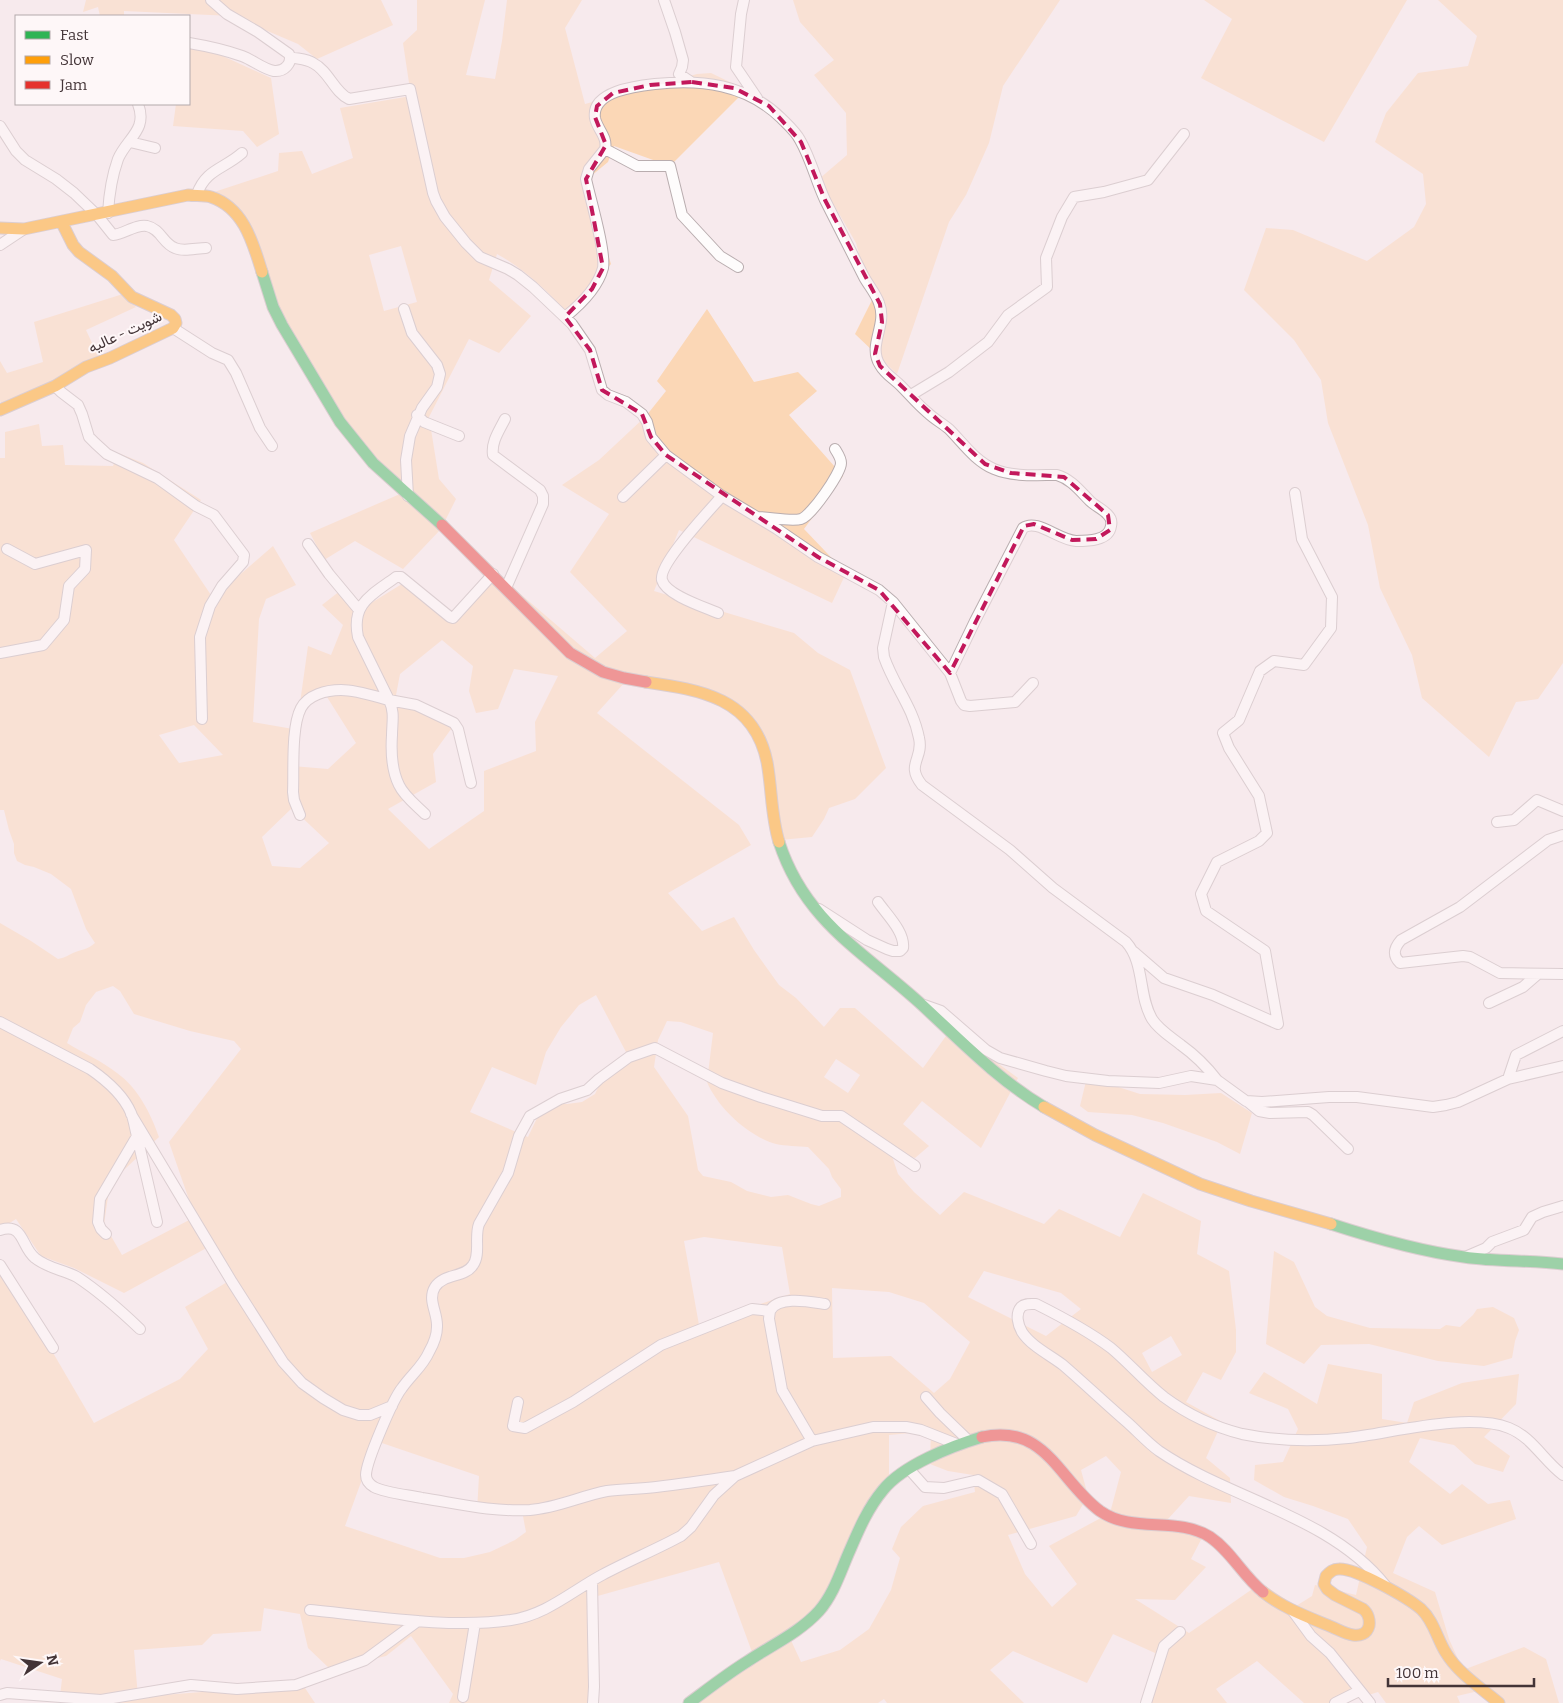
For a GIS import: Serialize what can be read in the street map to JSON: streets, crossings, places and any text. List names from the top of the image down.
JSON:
{
  "streets": {
    "main road": ["شويت - عاليه"]
  },
  "legend": ["Fast", "Slow", "Jam"],
  "scale_bar": "100 m",
  "north": "right"
}
